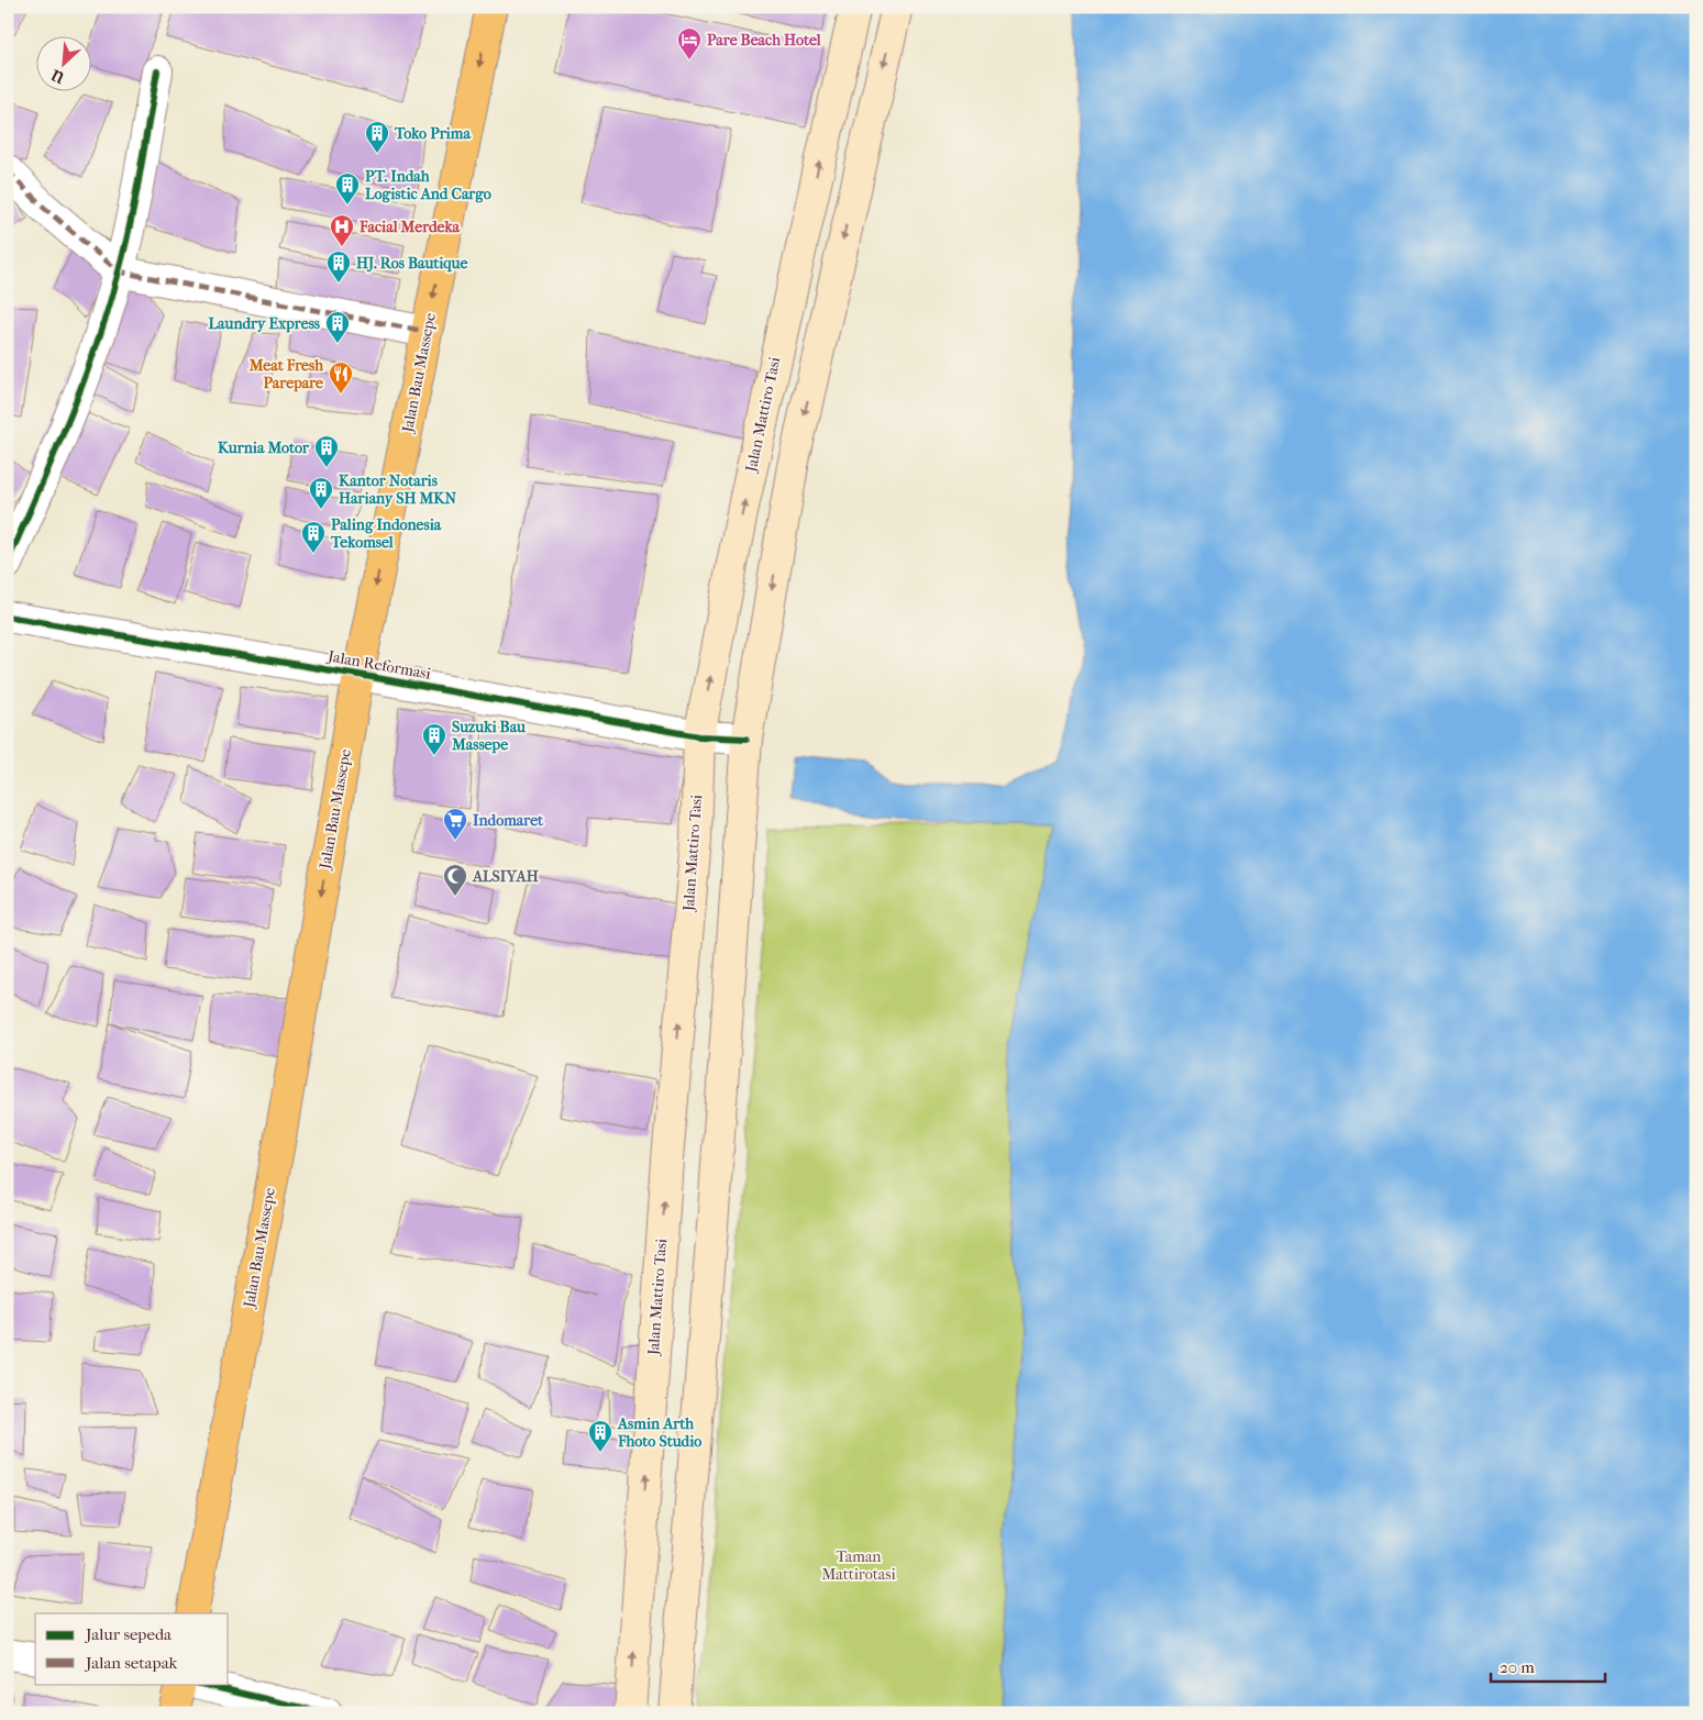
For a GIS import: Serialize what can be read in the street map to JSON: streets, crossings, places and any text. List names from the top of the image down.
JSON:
{
  "streets": {
    "highway": ["Jalan Bau Massepe"],
    "main road": ["Jalan Mattiro Tasi"],
    "street": ["Jalan Reformasi"]
  },
  "crossings": [
    ["Jalan Bau Massepe", "Jalan Reformasi"],
    ["Jalan Mattiro Tasi", "Jalan Reformasi"]
  ],
  "one_way": ["Jalan Bau Massepe"],
  "parks": ["Taman Mattirotasi"],
  "places": {
    "hotel": ["Pare Beach Hotel"],
    "building": [
      "Toko Prima",
      "PT. Indah Logistic And Cargo",
      "HJ. Ros Bautique",
      "Laundry Express",
      "Kurnia Motor",
      "Kantor Notaris Hariany SH MKN",
      "Paling Indonesia Tekomsel",
      "Suzuki Bau Massepe",
      "Asmin Arth Fhoto Studio"
    ],
    "hospital": ["Facial Merdeka"],
    "restaurant": ["Meat Fresh Parepare"],
    "supermarket": ["Indomaret"],
    "mosque": ["ALSIYAH"]
  },
  "legend": ["Jalur sepeda", "Jalan setapak"],
  "scale_bar": "20 m",
  "north": "bottom left"
}
